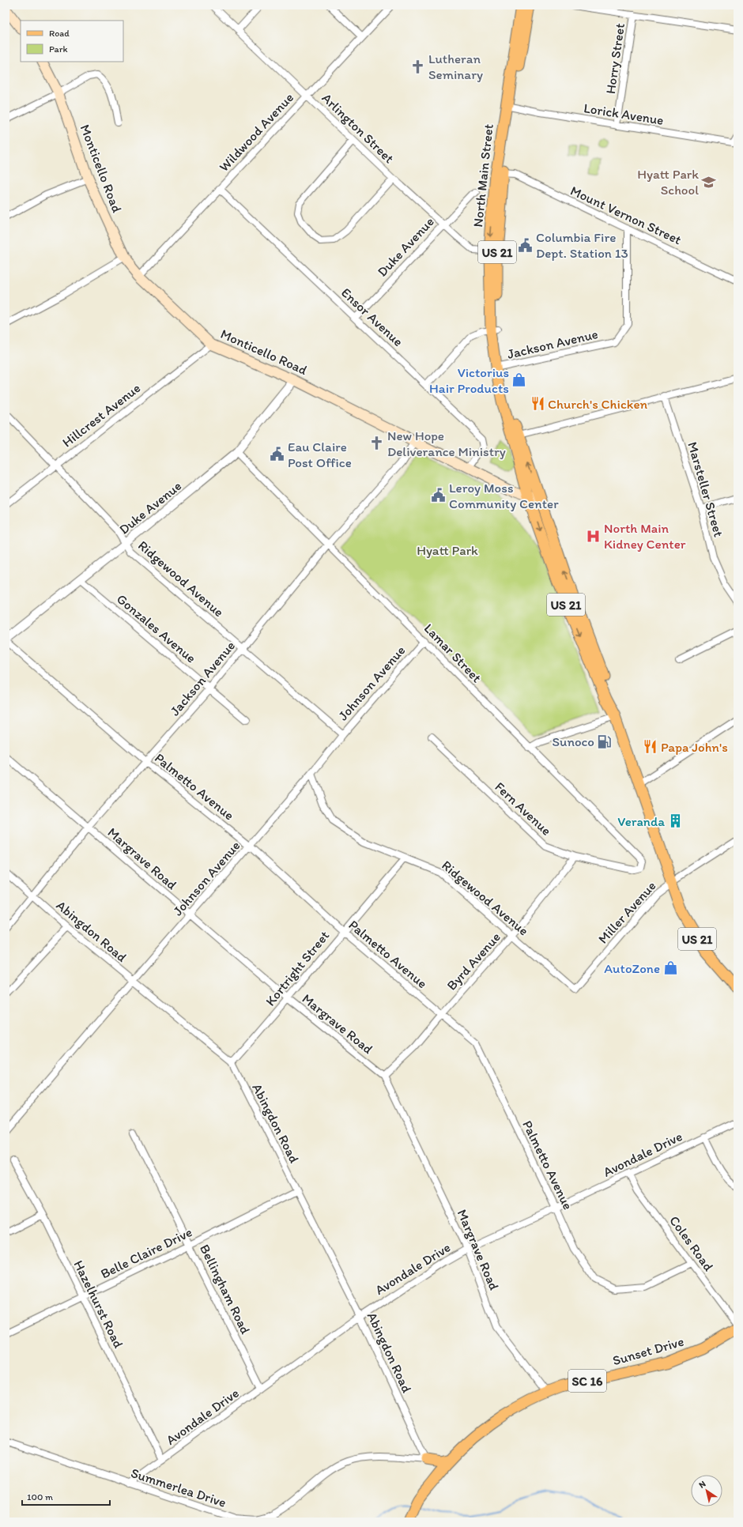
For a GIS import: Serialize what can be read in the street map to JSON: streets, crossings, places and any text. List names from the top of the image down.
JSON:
{
  "streets": {
    "main road": [
      "Monticello Road",
      "North Main Street",
      "US 21",
      "Sunset Drive",
      "SC 16"
    ],
    "street": [
      "Horry Street",
      "Lorick Avenue",
      "Arlington Street",
      "Wildwood Avenue",
      "Mount Vernon Street",
      "Duke Avenue",
      "Ensor Avenue",
      "Jackson Avenue",
      "Hillcrest Avenue",
      "Marsteller Street",
      "Ridgewood Avenue",
      "Gonzales Avenue",
      "Lamar Street",
      "Johnson Avenue",
      "Palmetto Avenue",
      "Fern Avenue",
      "Margrave Road",
      "Miller Avenue",
      "Abingdon Road",
      "Byrd Avenue",
      "Kortright Street",
      "Avondale Drive",
      "Coles Road",
      "Belle Claire Drive",
      "Bellingham Road",
      "Hazelhurst Road",
      "Summerlea Drive"
    ]
  },
  "crossings": [
    ["Horry Street", "Lorick Avenue"],
    ["Lorick Avenue", "North Main Street"],
    ["Arlington Street", "Wildwood Avenue"],
    ["Arlington Street", "North Main Street"],
    ["Arlington Street", "Duke Avenue"],
    ["Wildwood Avenue", "Monticello Road"],
    ["Wildwood Avenue", "Ensor Avenue"],
    ["Monticello Road", "North Main Street"],
    ["Monticello Road", "Duke Avenue"],
    ["Monticello Road", "Ensor Avenue"],
    ["Monticello Road", "Jackson Avenue"],
    ["Monticello Road", "Hillcrest Avenue"],
    ["North Main Street", "Mount Vernon Street"],
    ["North Main Street", "Jackson Avenue"],
    ["North Main Street", "Miller Avenue"],
    ["Mount Vernon Street", "Jackson Avenue"],
    ["Duke Avenue", "Ensor Avenue"],
    ["Duke Avenue", "Ridgewood Avenue"],
    ["Duke Avenue", "Gonzales Avenue"],
    ["Duke Avenue", "Lamar Street"],
    ["Duke Avenue", "Palmetto Avenue"],
    ["Jackson Avenue", "Ridgewood Avenue"],
    ["Jackson Avenue", "Gonzales Avenue"],
    ["Jackson Avenue", "Lamar Street"],
    ["Jackson Avenue", "Palmetto Avenue"],
    ["Jackson Avenue", "Margrave Road"],
    ["Jackson Avenue", "Abingdon Road"],
    ["Hillcrest Avenue", "Ridgewood Avenue"],
    ["Ridgewood Avenue", "Johnson Avenue"],
    ["Ridgewood Avenue", "Miller Avenue"],
    ["Ridgewood Avenue", "Byrd Avenue"],
    ["Ridgewood Avenue", "Kortright Street"],
    ["Lamar Street", "Johnson Avenue"],
    ["Lamar Street", "Fern Avenue"],
    ["Johnson Avenue", "Palmetto Avenue"],
    ["Johnson Avenue", "Margrave Road"],
    ["Johnson Avenue", "Abingdon Road"],
    ["Palmetto Avenue", "Byrd Avenue"],
    ["Palmetto Avenue", "Kortright Street"],
    ["Palmetto Avenue", "Avondale Drive"],
    ["Palmetto Avenue", "Coles Road"],
    ["Fern Avenue", "Byrd Avenue"],
    ["Margrave Road", "Byrd Avenue"],
    ["Margrave Road", "Kortright Street"],
    ["Margrave Road", "Avondale Drive"],
    ["Margrave Road", "Sunset Drive"],
    ["Abingdon Road", "Kortright Street"],
    ["Abingdon Road", "Avondale Drive"],
    ["Abingdon Road", "Belle Claire Drive"],
    ["Abingdon Road", "Summerlea Drive"],
    ["Avondale Drive", "Coles Road"],
    ["Avondale Drive", "Bellingham Road"],
    ["Avondale Drive", "Hazelhurst Road"],
    ["Avondale Drive", "Summerlea Drive"],
    ["Coles Road", "Sunset Drive"],
    ["Belle Claire Drive", "Bellingham Road"],
    ["Belle Claire Drive", "Hazelhurst Road"]
  ],
  "parks": ["Hyatt Park"],
  "places": {
    "church": ["Lutheran Seminary", "New Hope Deliverance Ministry"],
    "school or university": ["Hyatt Park School"],
    "public building": ["Columbia Fire Dept. Station 13", "Eau Claire Post Office", "Leroy Moss Community Center"],
    "shop": ["Victorius Hair Products", "AutoZone"],
    "restaurant": ["Church's Chicken", "Papa John's"],
    "hospital": ["North Main Kidney Center"],
    "fuel station": ["Sunoco"],
    "building": ["Veranda"]
  },
  "legend": ["Road", "Park"],
  "scale_bar": "100 m",
  "north": "top left"
}
